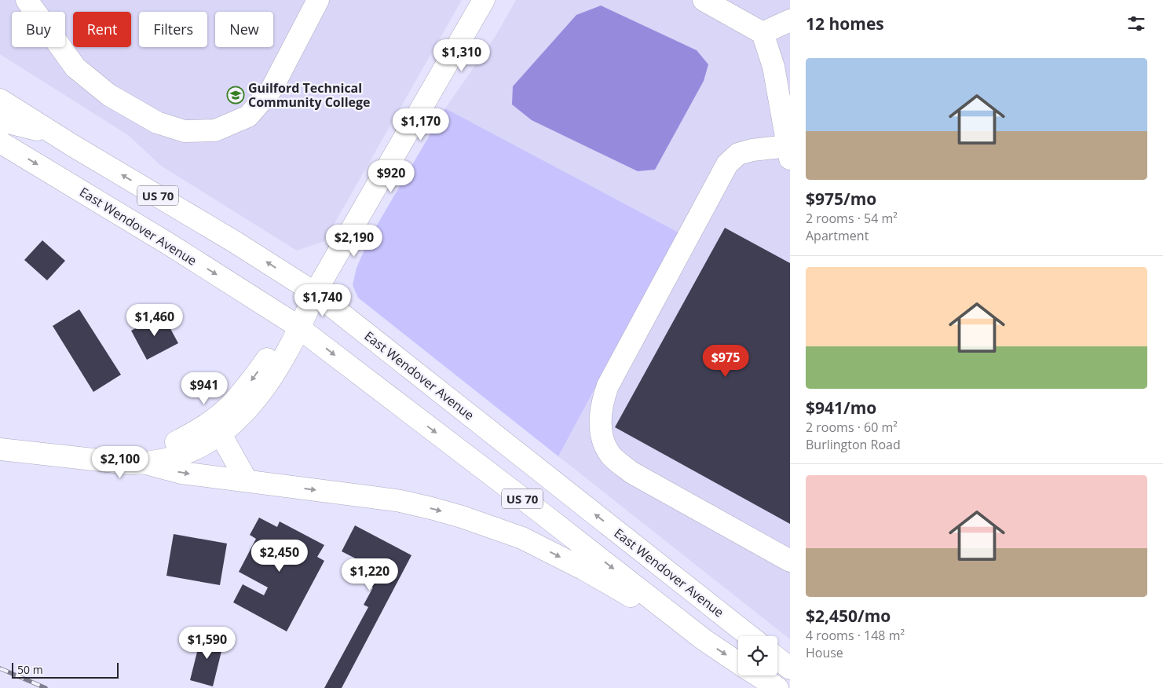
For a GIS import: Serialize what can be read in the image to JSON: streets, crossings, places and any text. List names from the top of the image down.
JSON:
{
  "streets": {
    "main road": ["US 70", "East Wendover Avenue"]
  },
  "places": {
    "school or university": ["Guilford Technical Community College"]
  },
  "scale_bar": "50 m",
  "page": {
    "heading": "12 homes",
    "chip": [
      "Buy",
      "Rent",
      "Filters",
      "New"
    ],
    "price": [
      "$1,310",
      "$1,170",
      "$920",
      "$2,190",
      "$1,740",
      "$1,460",
      "$975",
      "$941",
      "$2,100",
      "$2,450",
      "$1,220",
      "$1,590"
    ],
    "list": [
      {
        "name": "$975/mo",
        "note": "2 rooms · 54 m² · Apartment"
      },
      {
        "name": "$941/mo",
        "note": "2 rooms · 60 m² · Burlington Road"
      },
      {
        "name": "$2,450/mo",
        "note": "4 rooms · 148 m² · House"
      }
    ],
    "scale": "50 m"
  }
}
